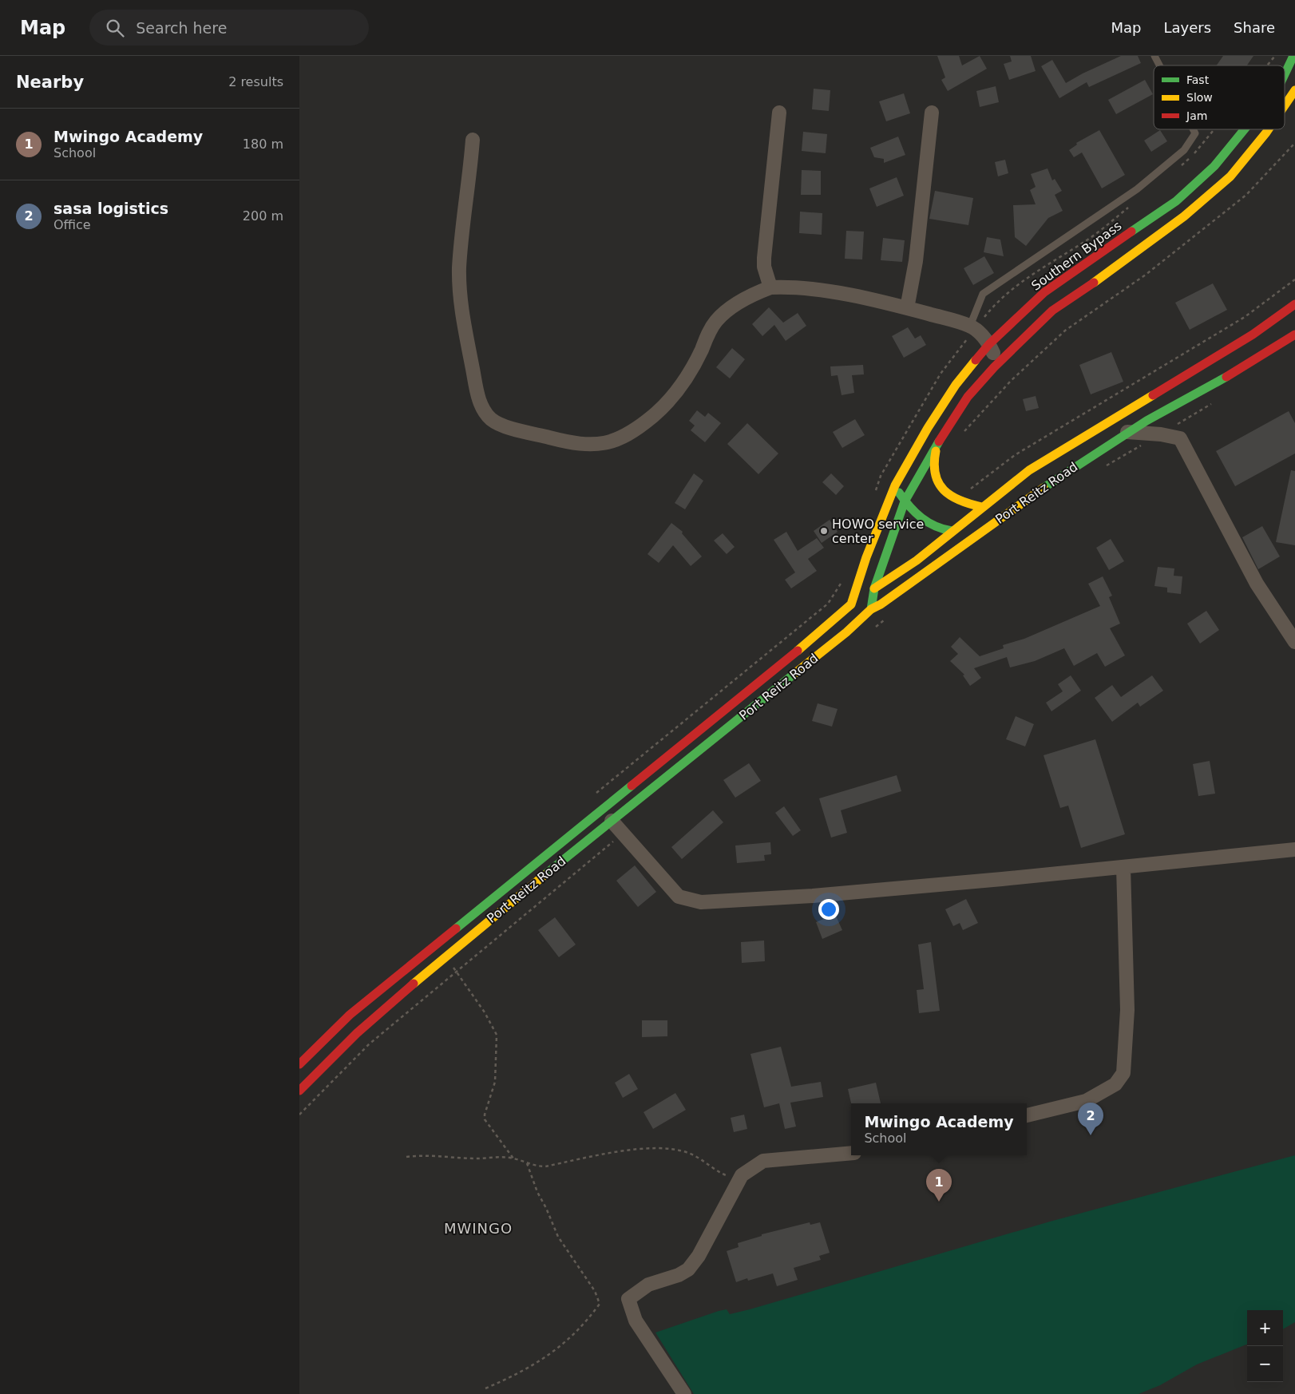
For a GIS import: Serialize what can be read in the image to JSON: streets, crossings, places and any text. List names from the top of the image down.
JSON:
{
  "streets": {
    "main road": ["Southern Bypass", "Port Reitz Road"]
  },
  "crossings": [
    ["Southern Bypass", "Port Reitz Road"]
  ],
  "districts": ["MWINGO"],
  "places": ["HOWO service center"],
  "legend": ["Fast", "Slow", "Jam"],
  "page": {
    "header": "Map",
    "search": "Search here",
    "nav": ["Map", "Layers", "Share"],
    "heading": ["Nearby", "2 results"],
    "list": [
      {
        "mark": "1",
        "name": "Mwingo Academy",
        "note": "School",
        "value": "180 m"
      },
      {
        "mark": "2",
        "name": "sasa logistics",
        "note": "Office",
        "value": "200 m"
      }
    ],
    "pins": ["2", "1"],
    "popup": ["Mwingo Academy", "School"],
    "map_buttons": ["+", "−"]
  }
}
